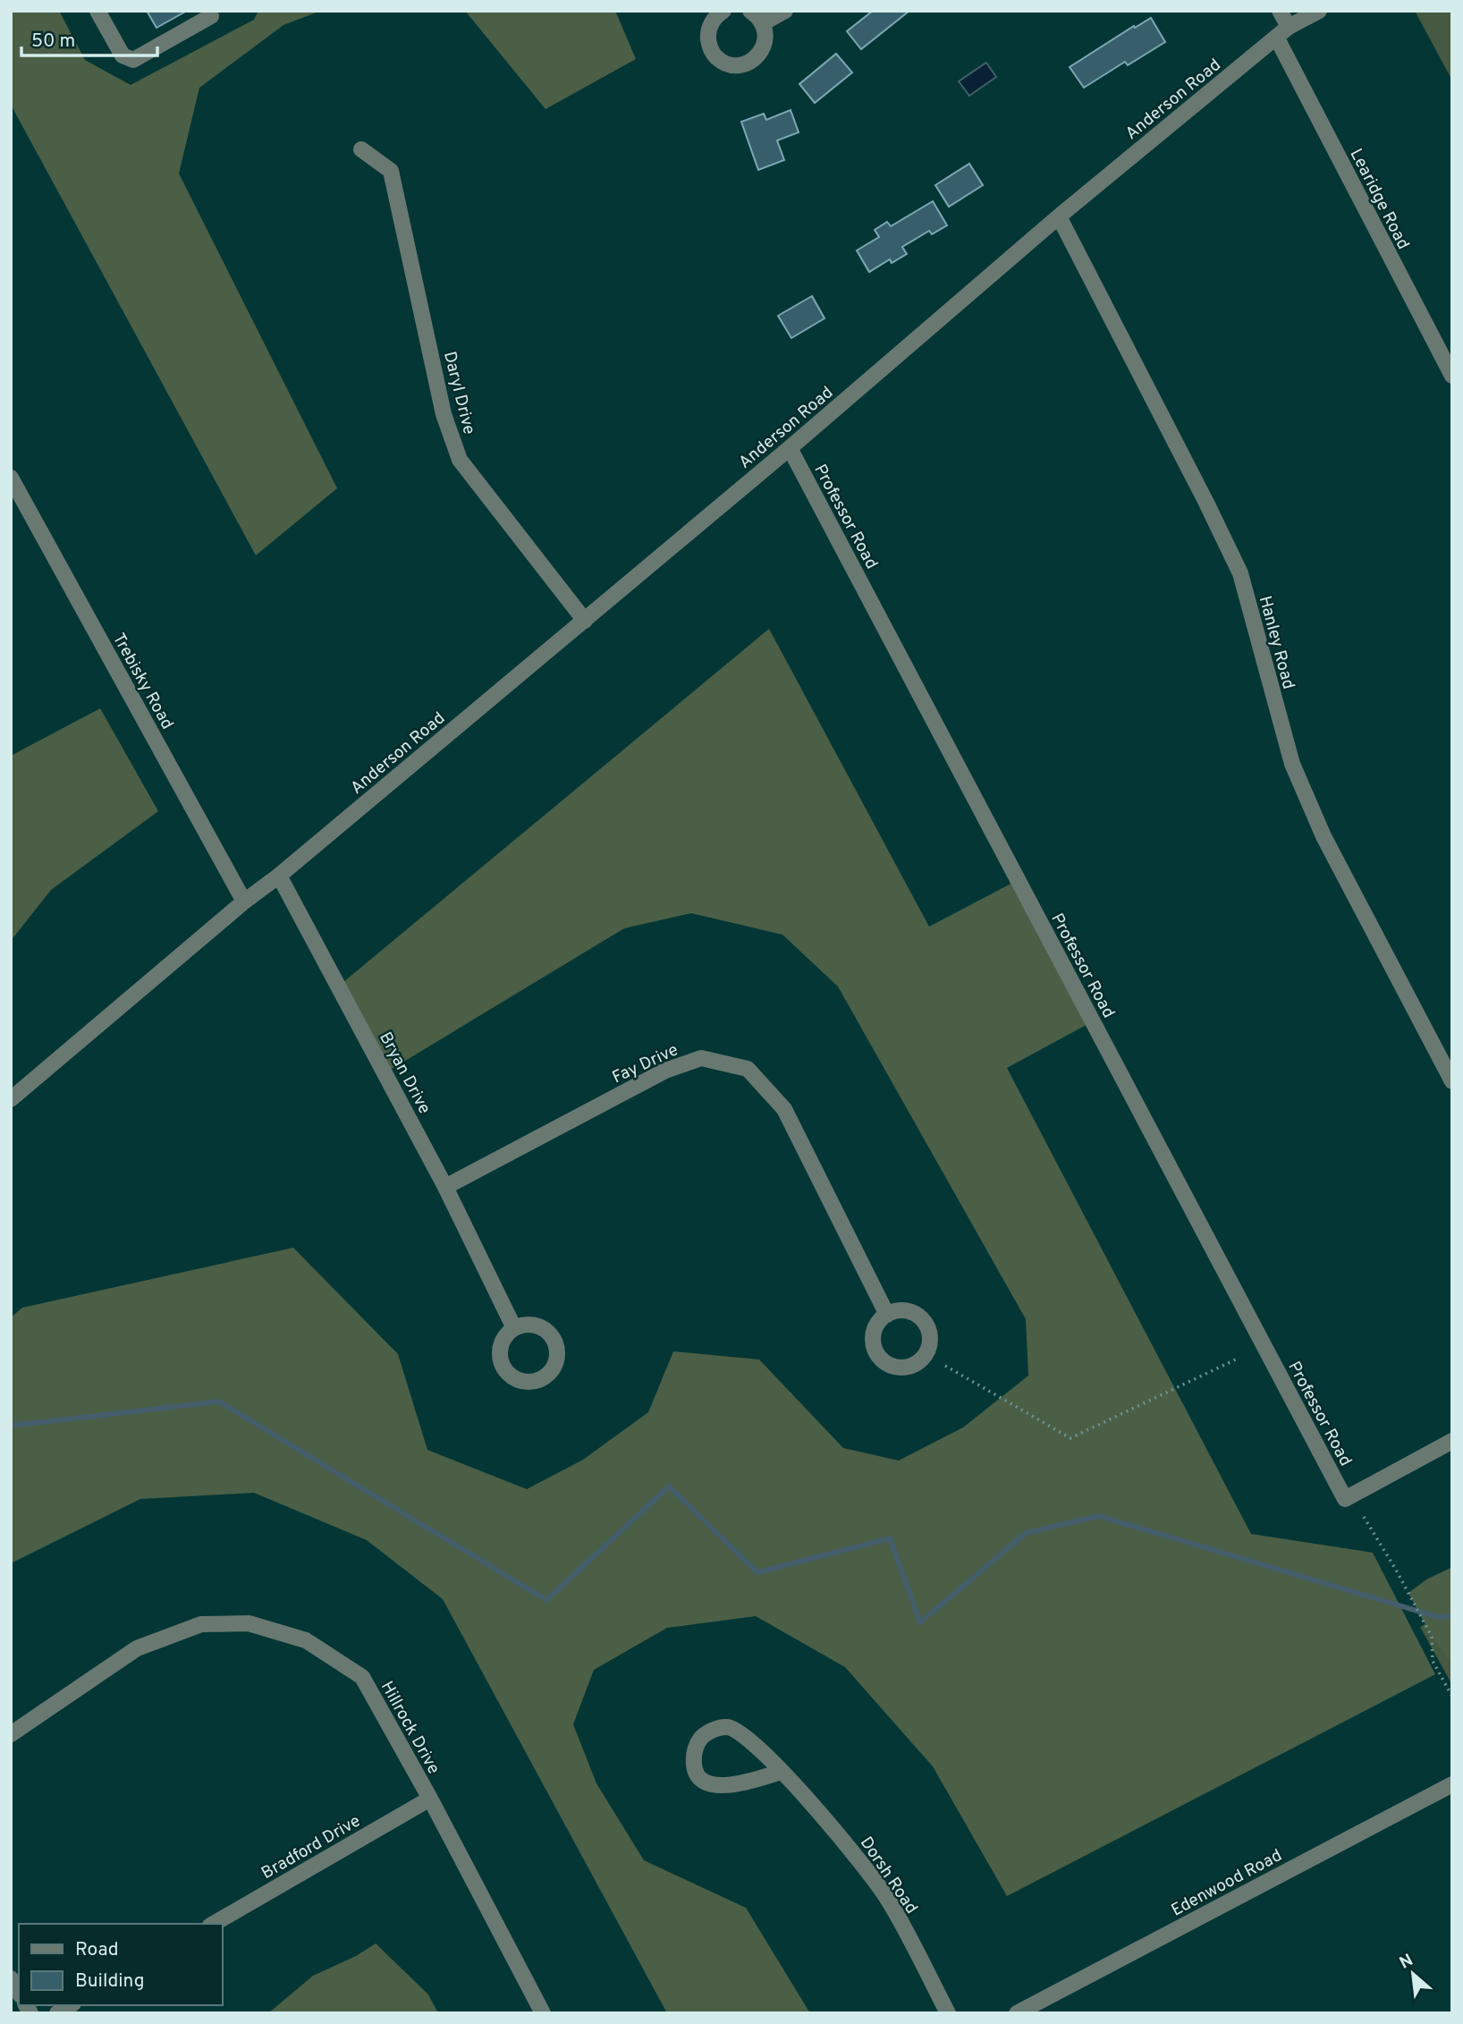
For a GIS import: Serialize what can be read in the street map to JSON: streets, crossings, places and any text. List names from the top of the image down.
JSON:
{
  "streets": {
    "street": [
      "Anderson Road",
      "Learidge Road",
      "Daryl Drive",
      "Professor Road",
      "Hanley Road",
      "Trebisky Road",
      "Fay Drive",
      "Bryan Drive",
      "Hillrock Drive",
      "Bradford Drive",
      "Dorsh Road",
      "Edenwood Road"
    ]
  },
  "crossings": [
    ["Anderson Road", "Learidge Road"],
    ["Anderson Road", "Daryl Drive"],
    ["Anderson Road", "Professor Road"],
    ["Anderson Road", "Hanley Road"],
    ["Anderson Road", "Bryan Drive"],
    ["Fay Drive", "Bryan Drive"],
    ["Hillrock Drive", "Bradford Drive"]
  ],
  "legend": ["Road", "Building"],
  "scale_bar": "50 m",
  "north": "top left"
}
